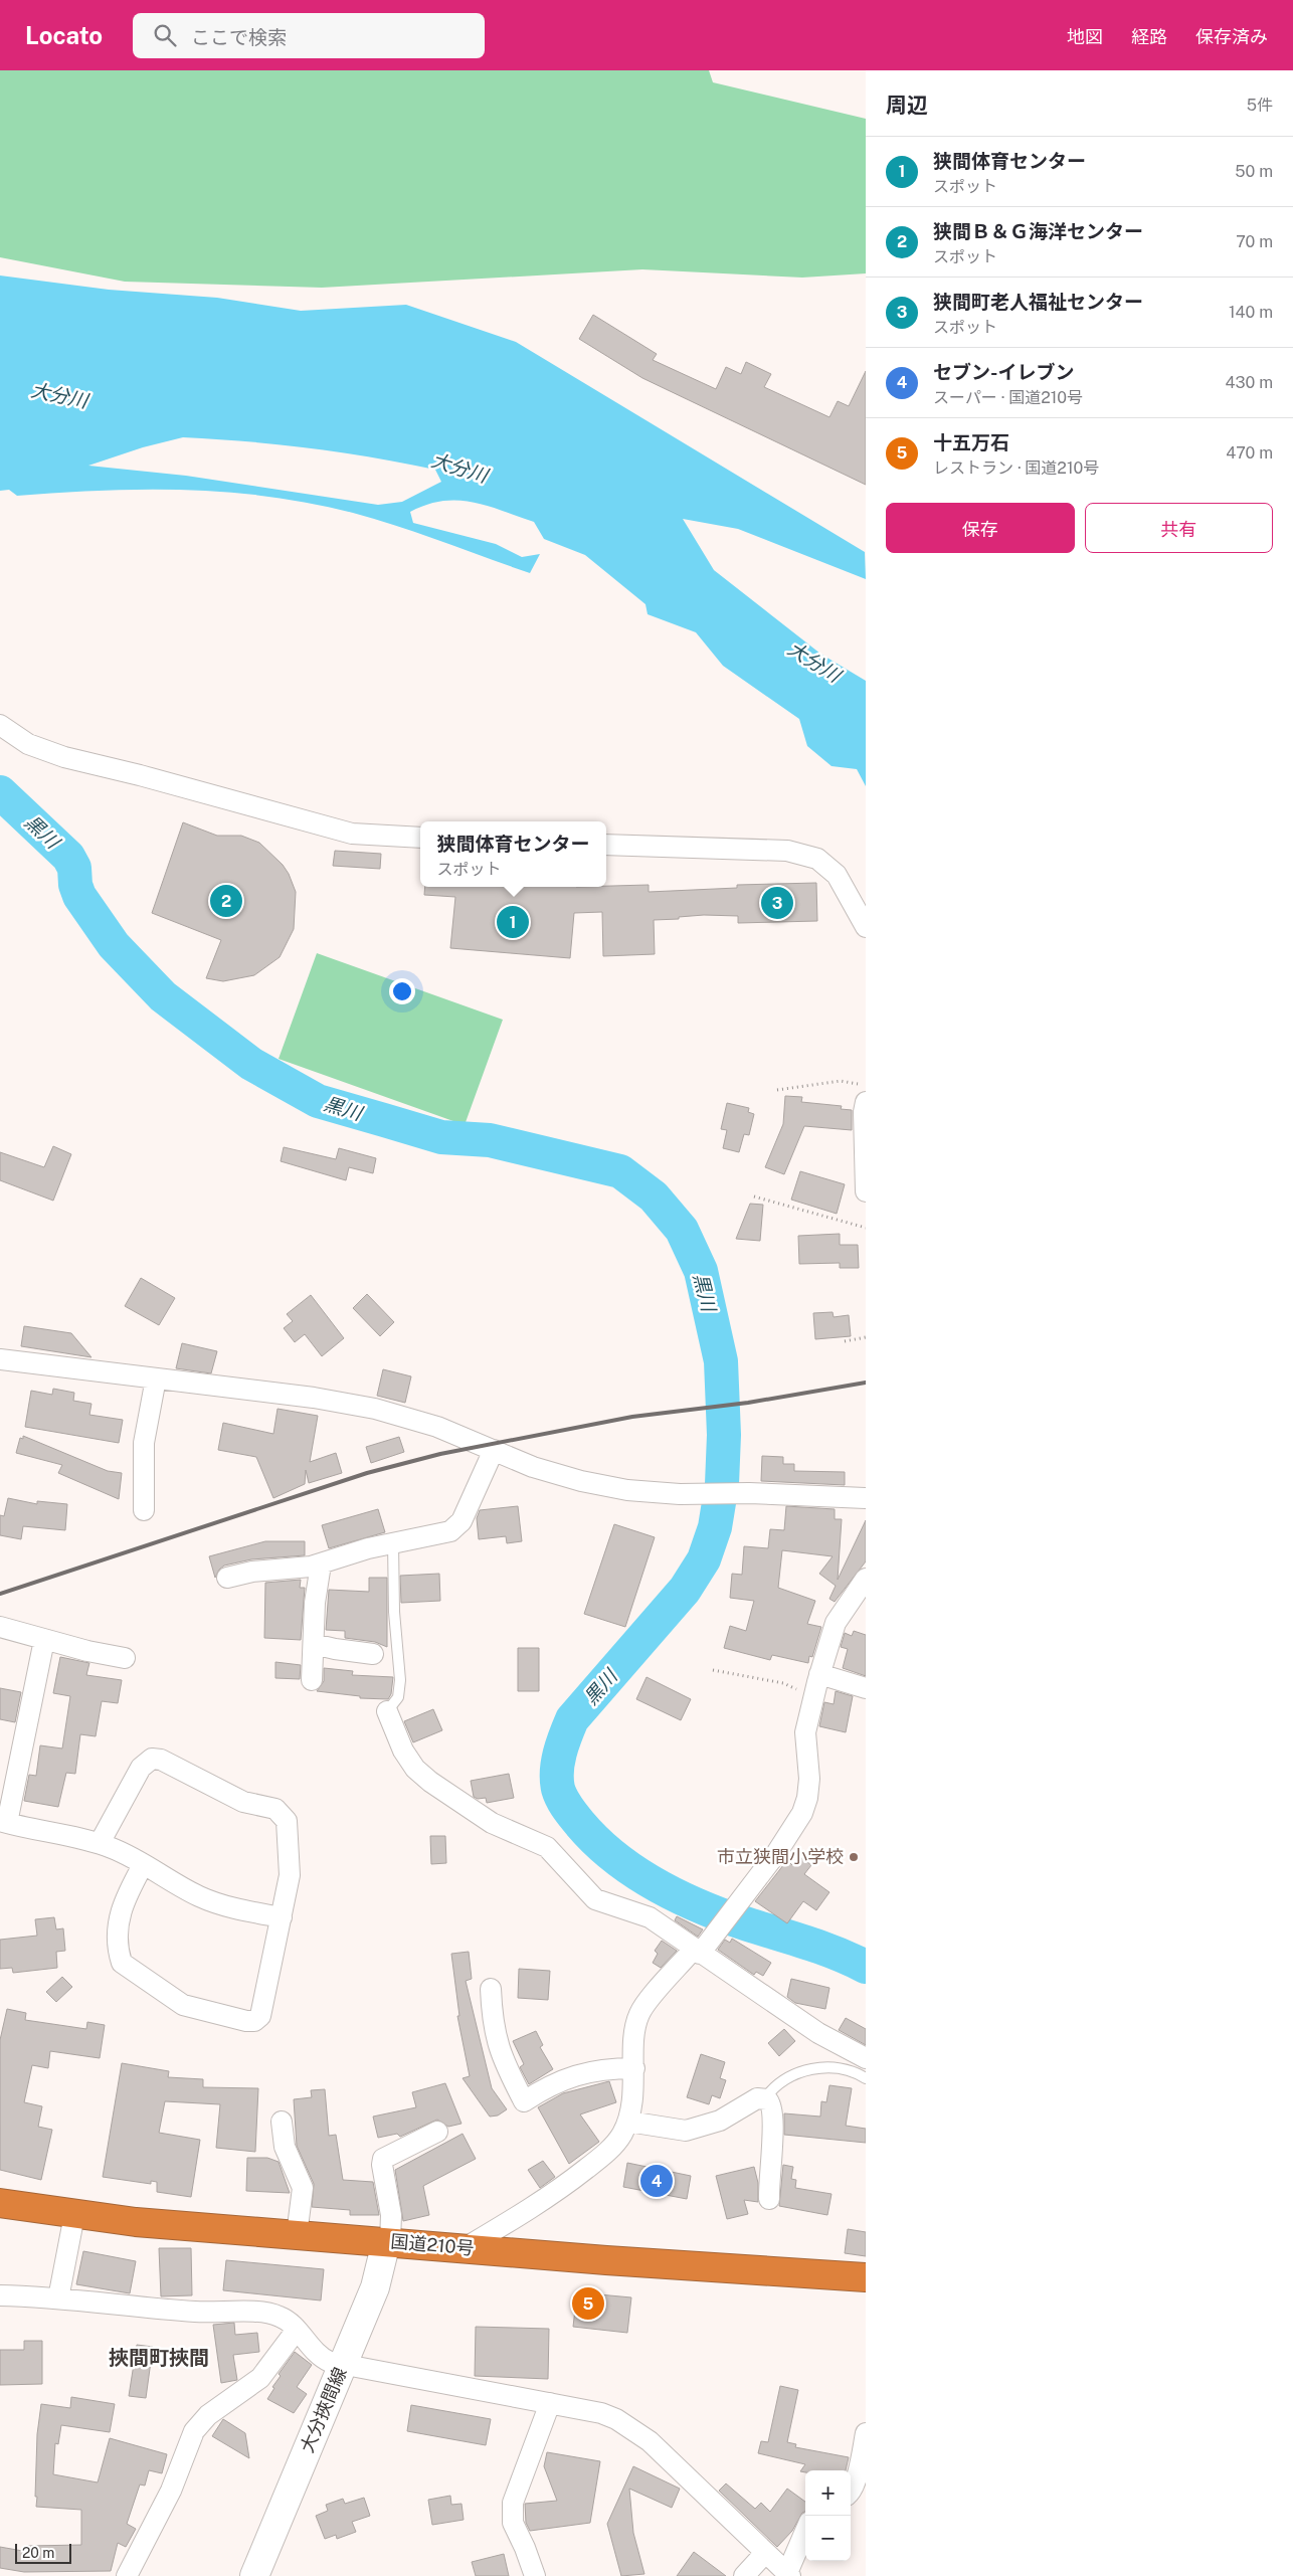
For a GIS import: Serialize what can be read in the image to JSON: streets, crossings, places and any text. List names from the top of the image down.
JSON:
{
  "streets": {
    "highway": ["国道210号"],
    "main road": ["大分挾間線"]
  },
  "crossings": [
    ["国道210号", "大分挾間線"]
  ],
  "districts": ["挾間町挾間"],
  "water": ["大分川", "黒川"],
  "places": ["市立狭間小学校"],
  "scale_bar": "20 m",
  "page": {
    "header": "Locato",
    "search": "ここで検索",
    "nav": ["地図", "経路", "保存済み"],
    "heading": ["周辺", "5件"],
    "list": [
      {
        "mark": "1",
        "name": "狭間体育センター",
        "note": "スポット",
        "value": "50 m"
      },
      {
        "mark": "2",
        "name": "狭間Ｂ＆Ｇ海洋センター",
        "note": "スポット",
        "value": "70 m"
      },
      {
        "mark": "3",
        "name": "狭間町老人福祉センター",
        "note": "スポット",
        "value": "140 m"
      },
      {
        "mark": "4",
        "name": "セブン-イレブン",
        "note": "スーパー · 国道210号",
        "value": "430 m"
      },
      {
        "mark": "5",
        "name": "十五万石",
        "note": "レストラン · 国道210号",
        "value": "470 m"
      }
    ],
    "buttons": ["保存", "共有"],
    "popup": ["狭間体育センター", "スポット"],
    "pins": [
      "2",
      "3",
      "1",
      "4",
      "5"
    ],
    "map_buttons": ["+", "−"],
    "scale": "20 m"
  }
}
